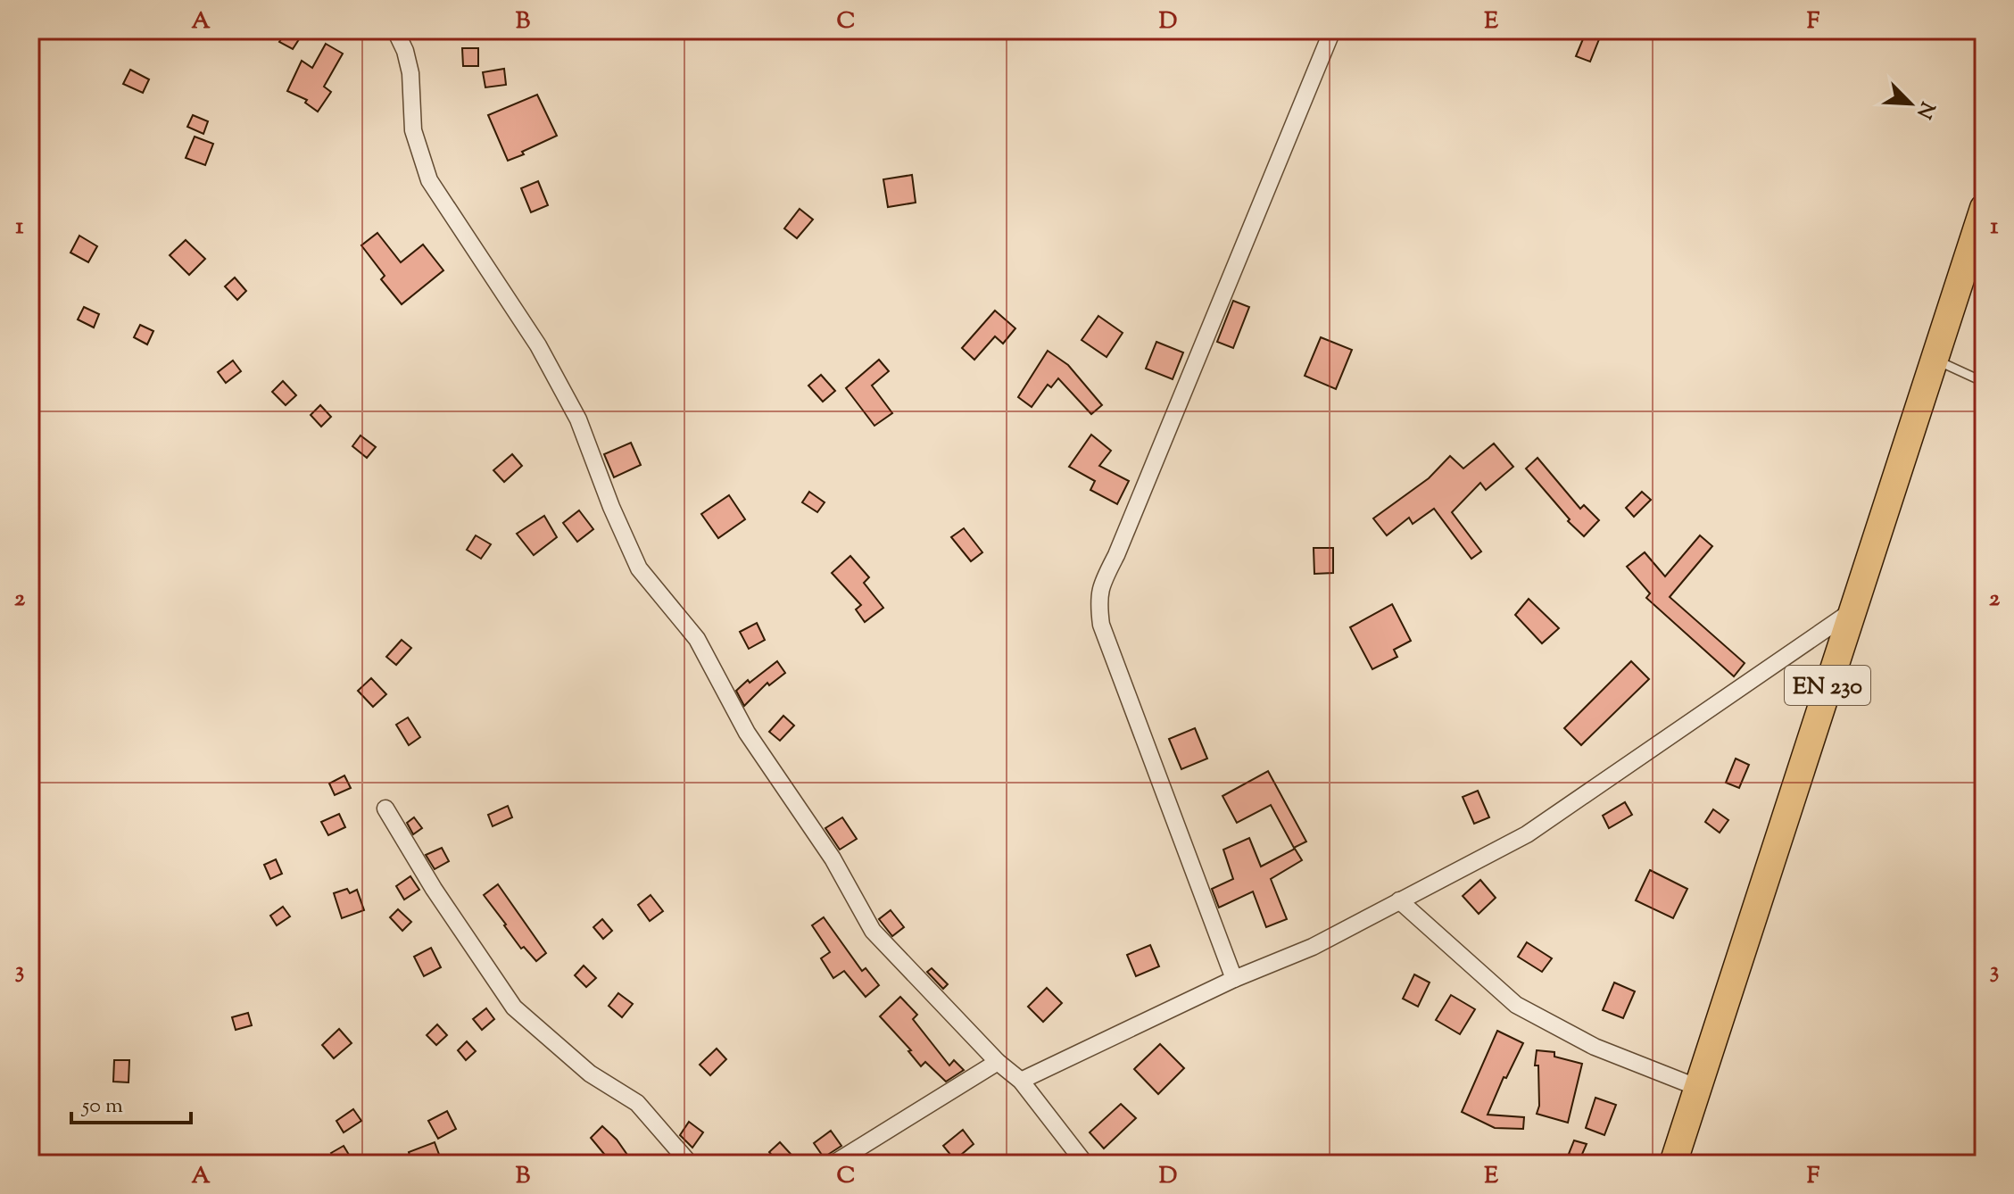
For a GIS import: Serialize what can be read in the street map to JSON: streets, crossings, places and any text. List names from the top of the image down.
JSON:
{
  "streets": {
    "main road": ["EN 230"]
  },
  "scale_bar": "50 m",
  "north": "bottom right",
  "grid": {
    "columns": [
      "A",
      "B",
      "C",
      "D",
      "E",
      "F"
    ],
    "rows": ["1", "2", "3"]
  }
}
